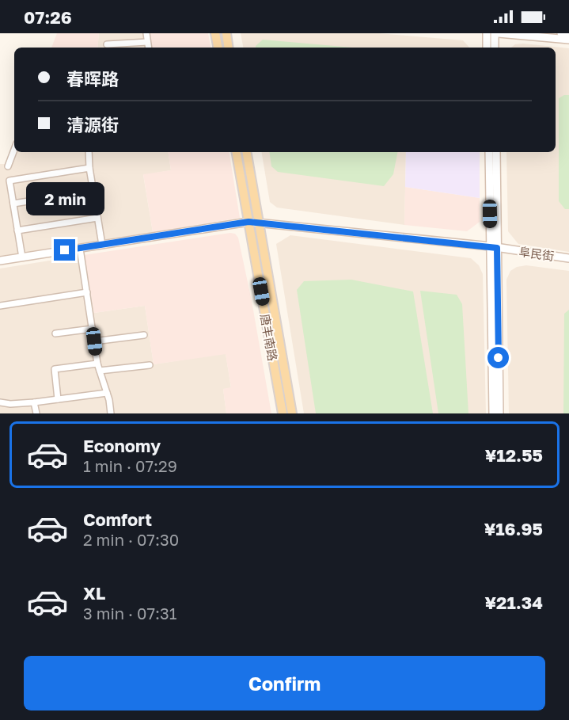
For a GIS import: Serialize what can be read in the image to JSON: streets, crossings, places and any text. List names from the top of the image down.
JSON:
{
  "streets": {
    "main road": ["唐丰南路"],
    "street": ["阜民街"]
  },
  "crossings": [
    ["阜民街", "唐丰南路"]
  ],
  "page": {
    "status": "07:26",
    "banner": ["春晖路", "清源街"],
    "bubble": "2 min",
    "list": [
      {
        "name": "Economy",
        "note": "1 min · 07:29",
        "value": "¥12.55"
      },
      {
        "name": "Comfort",
        "note": "2 min · 07:30",
        "value": "¥16.95"
      },
      {
        "name": "XL",
        "note": "3 min · 07:31",
        "value": "¥21.34"
      }
    ],
    "buttons": "Confirm"
  }
}
